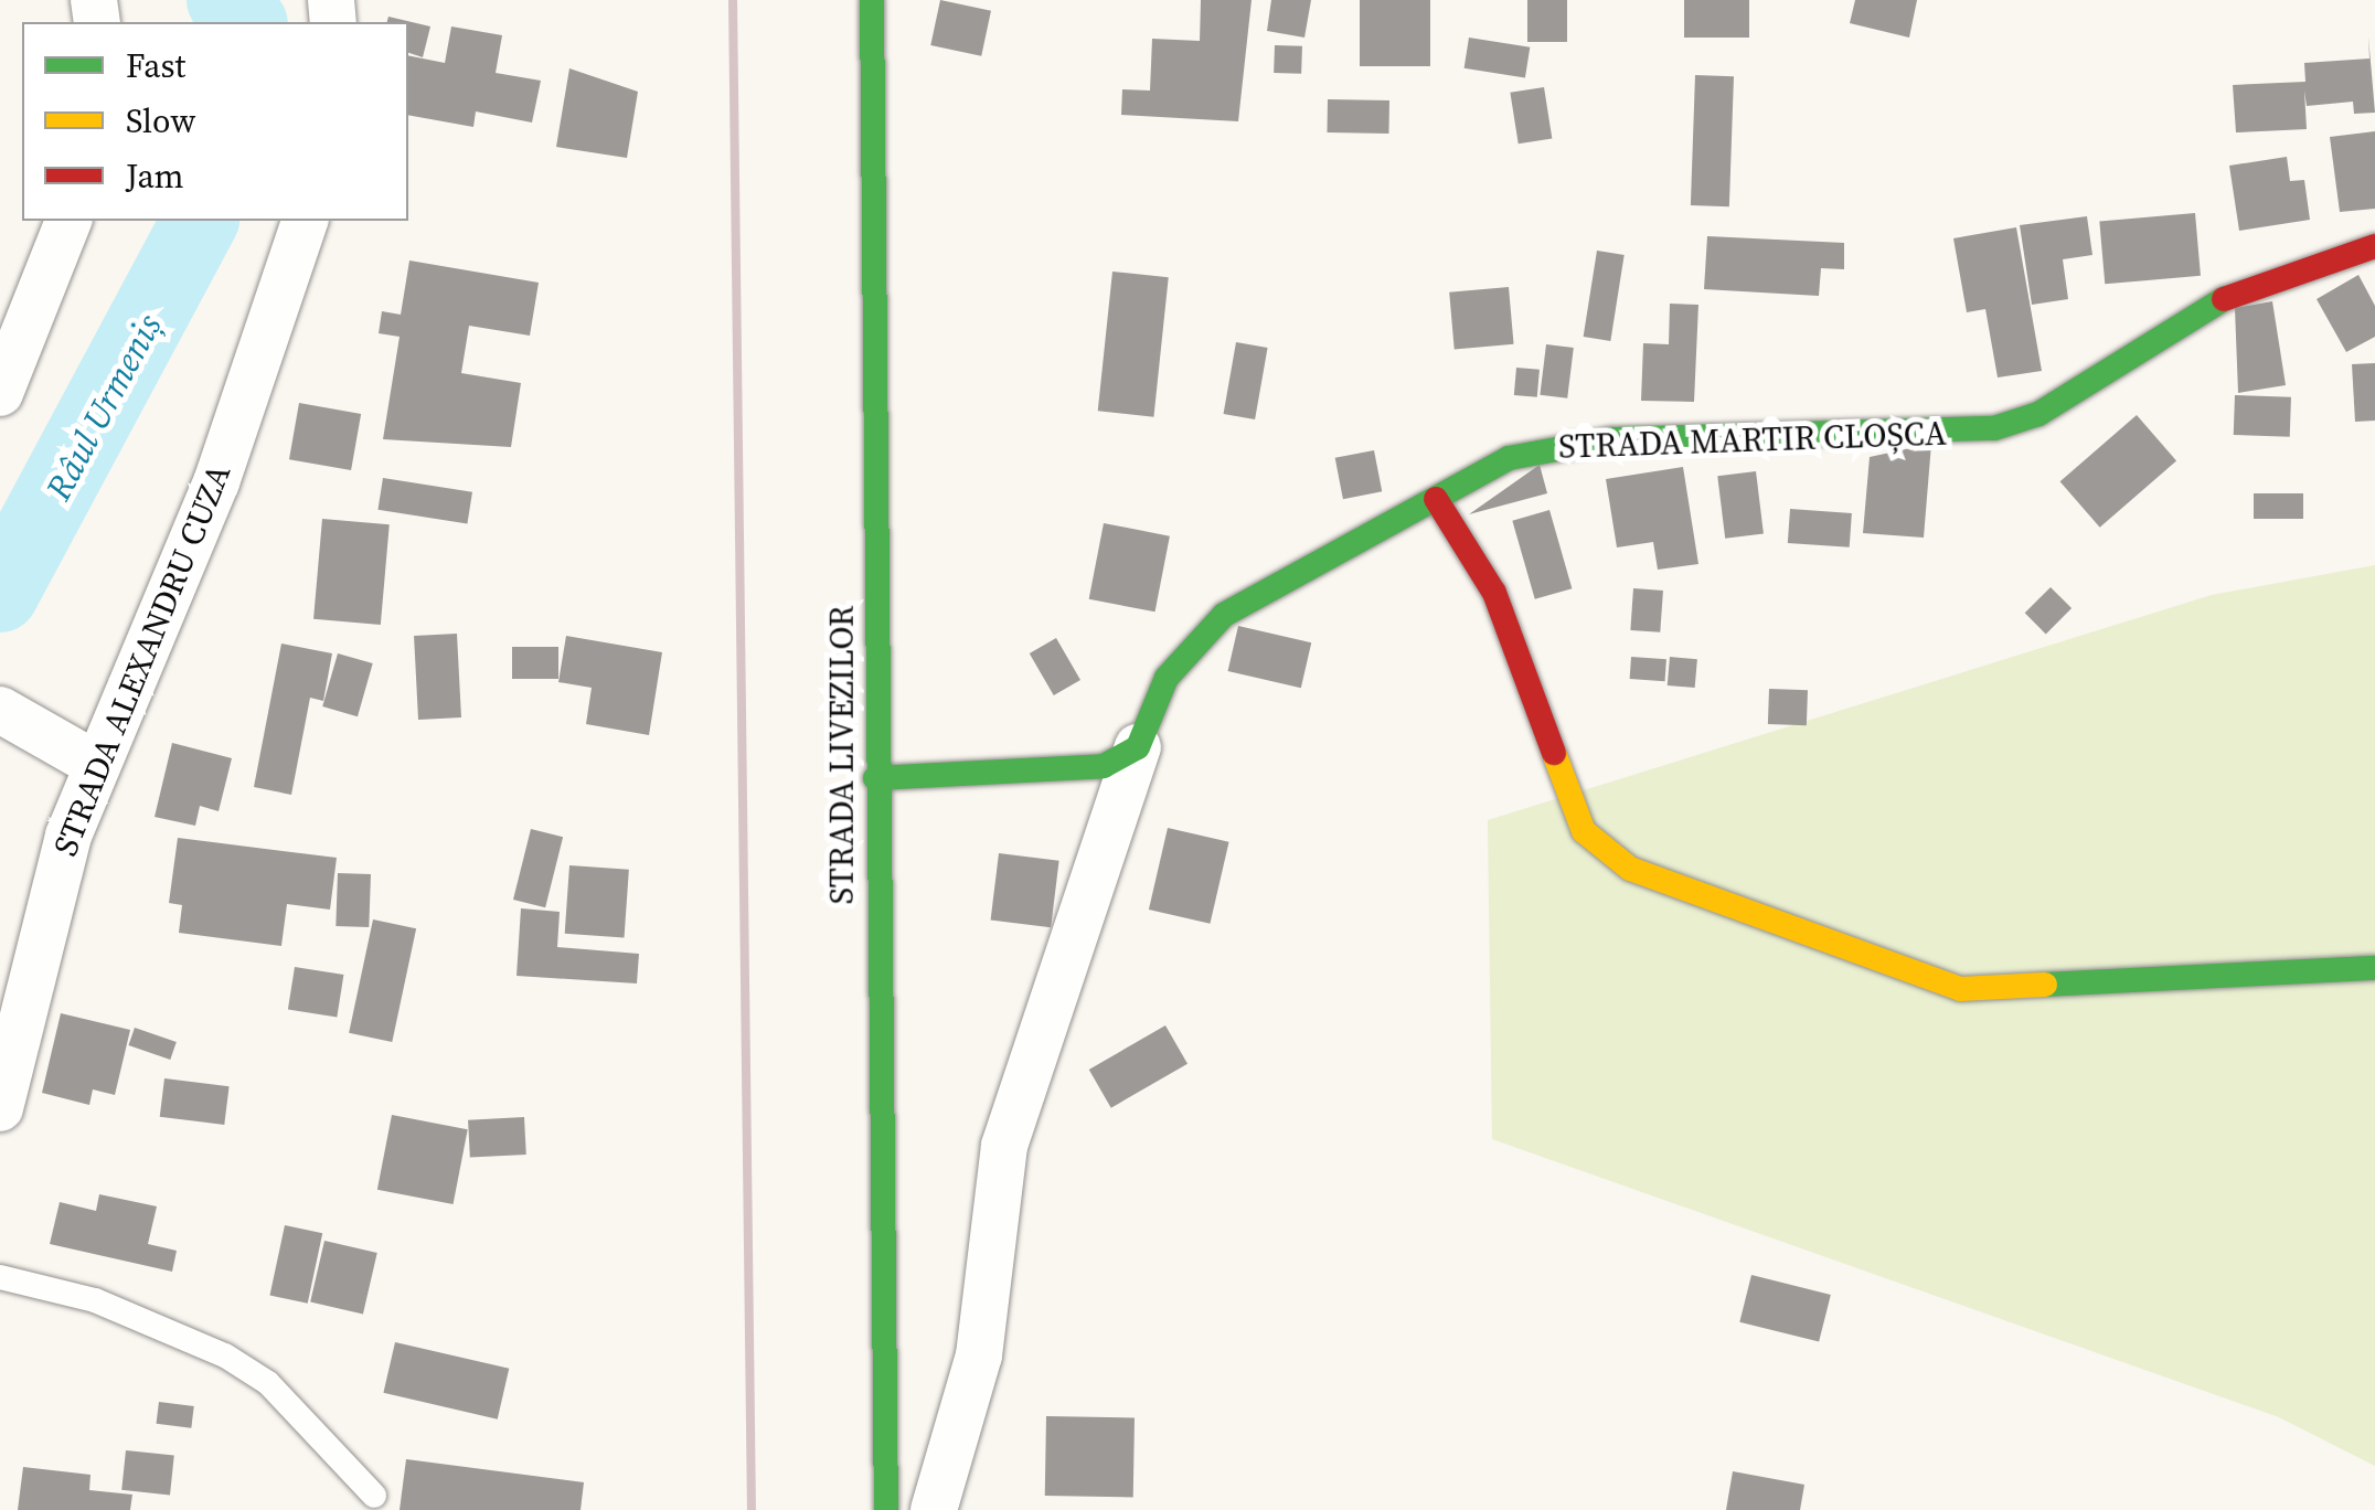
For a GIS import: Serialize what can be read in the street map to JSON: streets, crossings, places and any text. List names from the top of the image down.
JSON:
{
  "streets": {
    "street": ["STRADA MARTIR CLOȘCA", "STRADA ALEXANDRU CUZA", "STRADA LIVEZILOR"]
  },
  "water": ["Râul Urmeniș"],
  "legend": ["Fast", "Slow", "Jam"]
}
